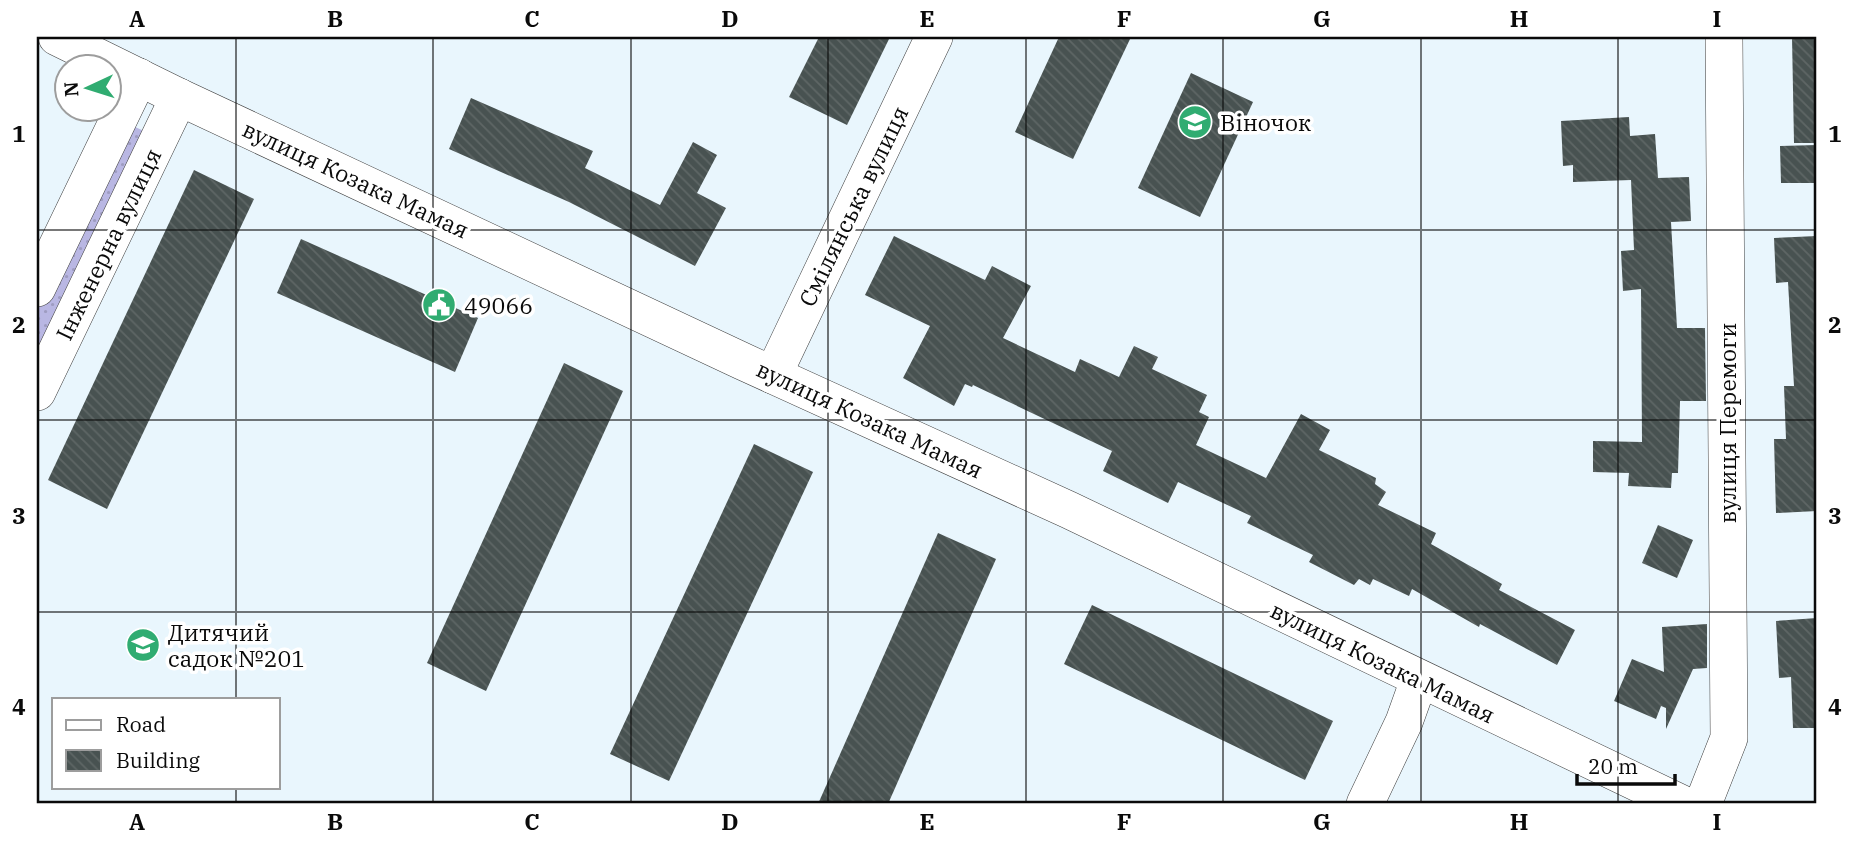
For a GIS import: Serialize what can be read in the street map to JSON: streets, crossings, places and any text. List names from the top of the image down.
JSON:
{
  "streets": {
    "street": [
      "вулиця Козака Мамая",
      "Смілянська вулиця",
      "Інженерна вулиця",
      "вулиця Перемоги"
    ]
  },
  "crossings": [
    ["вулиця Козака Мамая", "Смілянська вулиця"],
    ["вулиця Козака Мамая", "Інженерна вулиця"]
  ],
  "places": {
    "school or university": ["Віночок", "Дитячий садок №201"],
    "public building": ["49066"]
  },
  "legend": ["Road", "Building"],
  "scale_bar": "20 m",
  "north": "left",
  "grid": {
    "columns": [
      "A",
      "B",
      "C",
      "D",
      "E",
      "F",
      "G",
      "H",
      "I"
    ],
    "rows": [
      "1",
      "2",
      "3",
      "4"
    ]
  }
}
